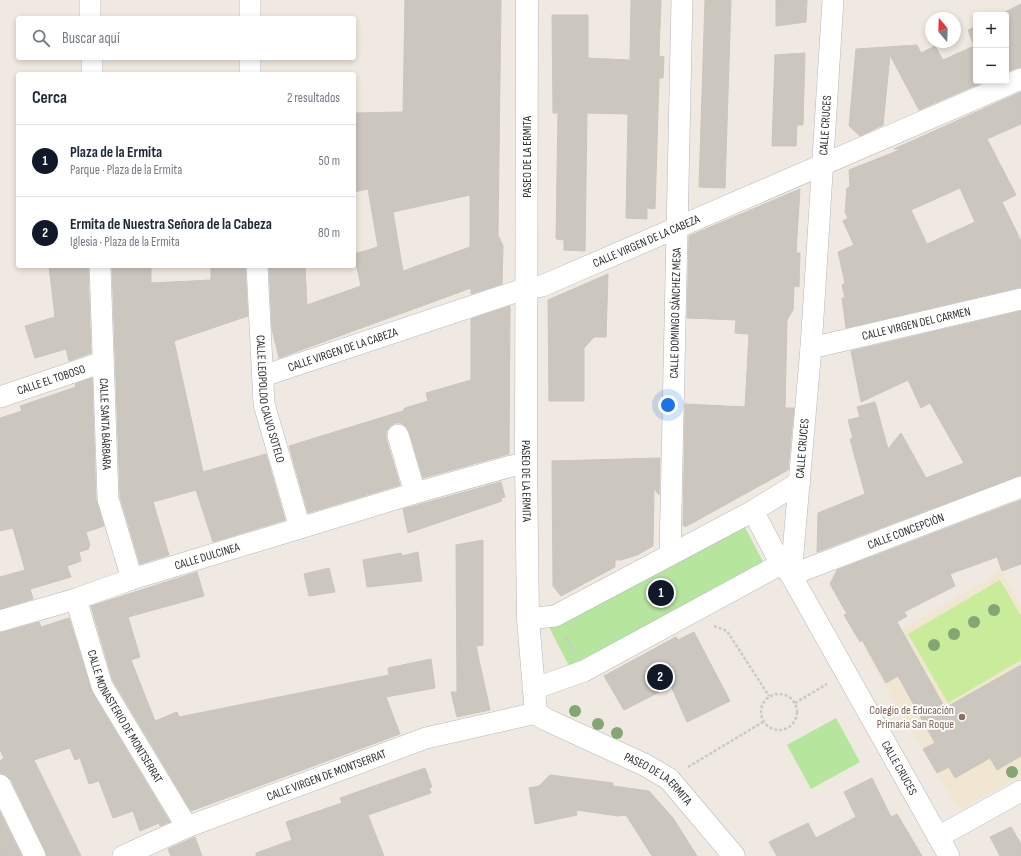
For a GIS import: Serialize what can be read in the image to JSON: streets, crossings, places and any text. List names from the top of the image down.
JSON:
{
  "streets": {
    "street": [
      "CALLE CRUCES",
      "PASEO DE LA ERMITA",
      "CALLE VIRGEN DE LA CABEZA",
      "CALLE DOMINGO SÁNCHEZ MESA",
      "CALLE VIRGEN DEL CARMEN",
      "CALLE EL TOBOSO",
      "CALLE LEOPOLDO CALVO SOTELO",
      "CALLE SANTA BÁRBARA",
      "CALLE CONCEPCIÓN",
      "CALLE DULCINEA",
      "CALLE MONASTERIO DE MONTSERRAT",
      "CALLE VIRGEN DE MONTSERRAT"
    ]
  },
  "crossings": [
    ["CALLE CRUCES", "CALLE VIRGEN DE LA CABEZA"],
    ["CALLE CRUCES", "CALLE VIRGEN DEL CARMEN"],
    ["CALLE CRUCES", "CALLE CONCEPCIÓN"],
    ["PASEO DE LA ERMITA", "CALLE VIRGEN DE LA CABEZA"],
    ["PASEO DE LA ERMITA", "CALLE CONCEPCIÓN"],
    ["PASEO DE LA ERMITA", "CALLE DULCINEA"],
    ["PASEO DE LA ERMITA", "CALLE VIRGEN DE MONTSERRAT"],
    ["CALLE VIRGEN DE LA CABEZA", "CALLE DOMINGO SÁNCHEZ MESA"],
    ["CALLE VIRGEN DE LA CABEZA", "CALLE LEOPOLDO CALVO SOTELO"],
    ["CALLE EL TOBOSO", "CALLE SANTA BÁRBARA"],
    ["CALLE LEOPOLDO CALVO SOTELO", "CALLE DULCINEA"],
    ["CALLE SANTA BÁRBARA", "CALLE DULCINEA"],
    ["CALLE DULCINEA", "CALLE MONASTERIO DE MONTSERRAT"],
    ["CALLE MONASTERIO DE MONTSERRAT", "CALLE VIRGEN DE MONTSERRAT"]
  ],
  "places": ["Colegio de Educación Primaria San Roque"],
  "north": "top",
  "page": {
    "map_buttons": ["+", "−"],
    "search": "Buscar aquí",
    "heading": ["Cerca", "2 resultados"],
    "list": [
      {
        "mark": "1",
        "name": "Plaza de la Ermita",
        "note": "Parque · Plaza de la Ermita",
        "value": "50 m"
      },
      {
        "mark": "2",
        "name": "Ermita de Nuestra Señora de la Cabeza",
        "note": "Iglesia · Plaza de la Ermita",
        "value": "80 m"
      }
    ],
    "pins": ["1", "2"]
  }
}
